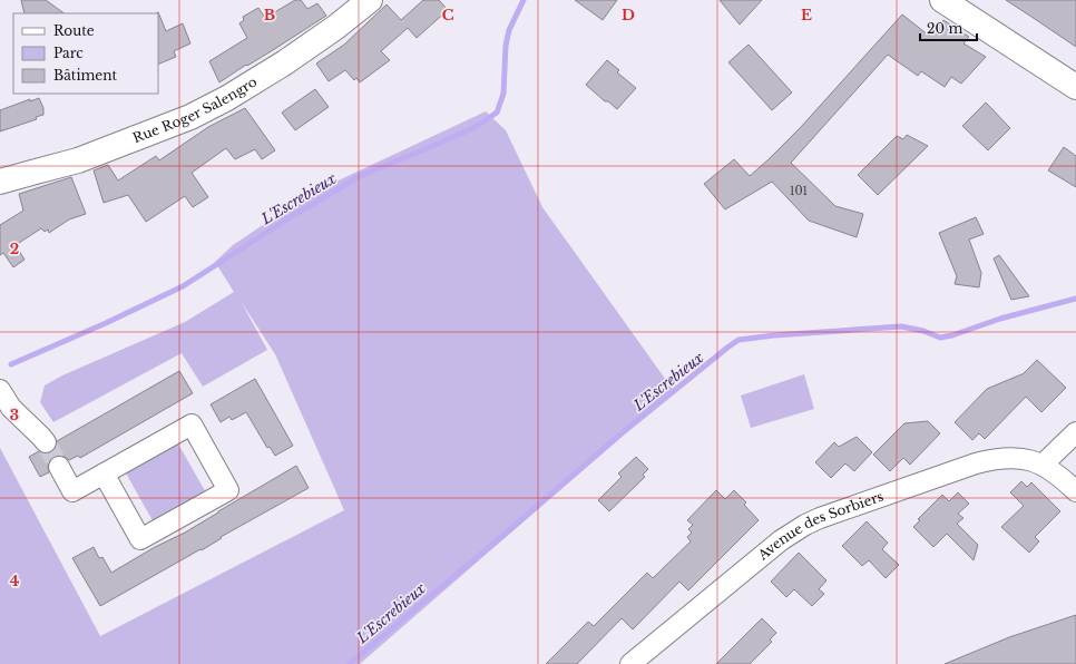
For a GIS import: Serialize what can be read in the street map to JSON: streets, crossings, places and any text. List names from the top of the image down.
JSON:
{
  "streets": {
    "street": ["Rue Roger Salengro", "Avenue des Sorbiers"]
  },
  "water": ["L'Escrebieux"],
  "house_numbers": ["101"],
  "legend": ["Route", "Parc", "Bâtiment"],
  "scale_bar": "20 m",
  "grid": {
    "columns": [
      "B",
      "C",
      "D",
      "E"
    ],
    "rows": ["2", "3", "4"]
  }
}
